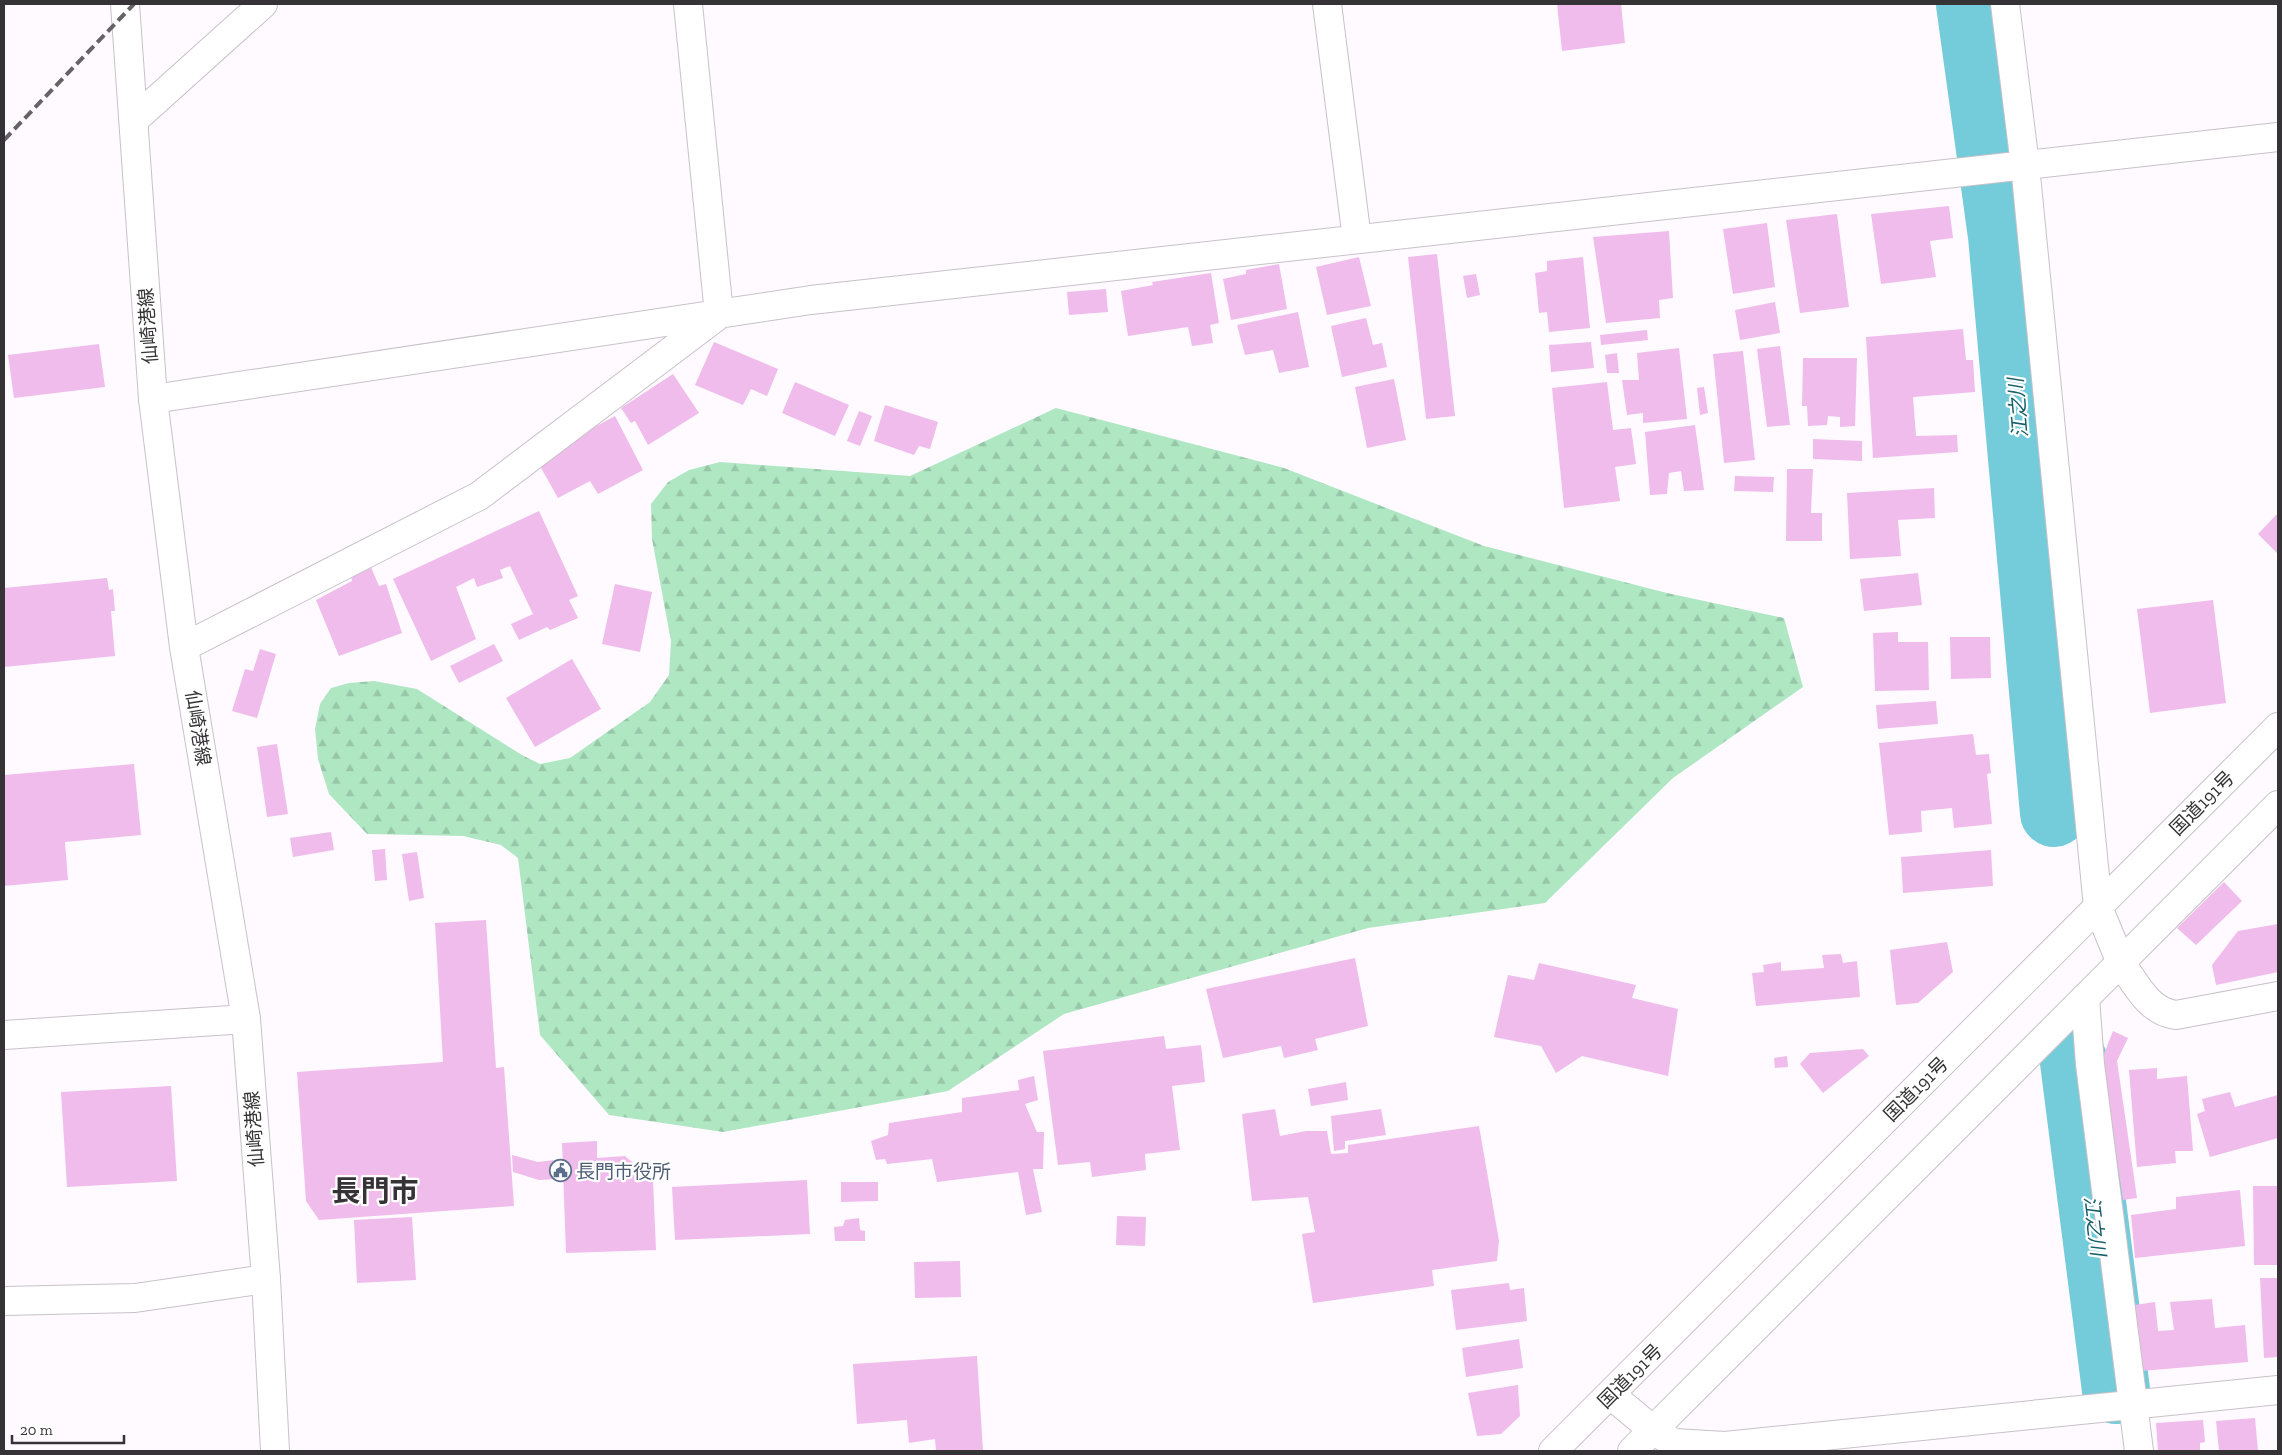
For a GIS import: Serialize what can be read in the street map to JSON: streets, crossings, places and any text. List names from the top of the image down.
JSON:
{
  "streets": {
    "main road": ["仙崎港線", "国道191号"]
  },
  "districts": ["長門市"],
  "water": ["江之川"],
  "places": {
    "public building": ["長門市役所"]
  },
  "scale_bar": "20 m"
}
